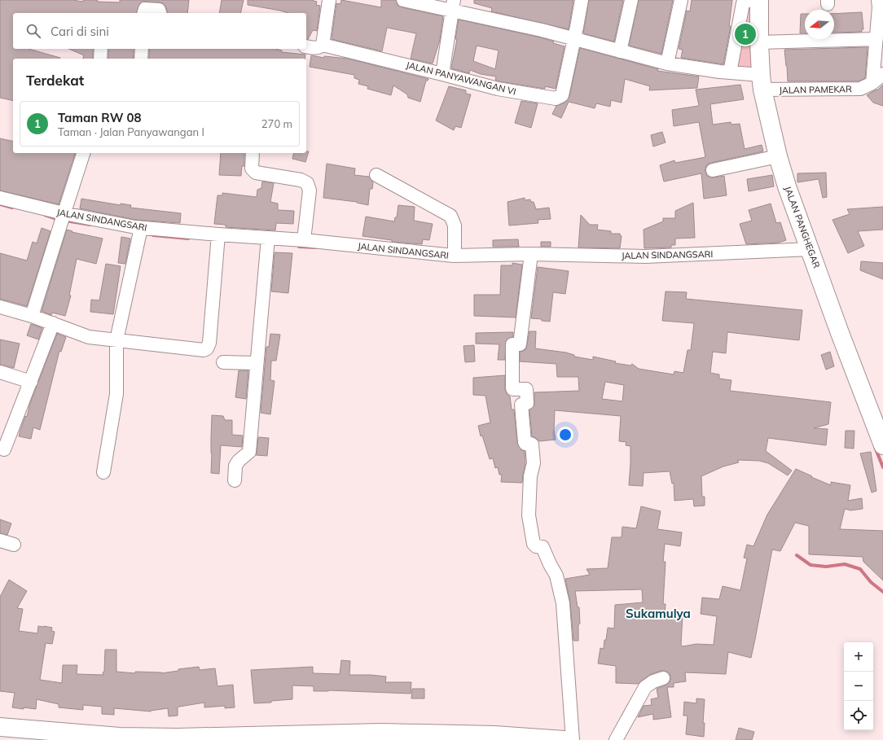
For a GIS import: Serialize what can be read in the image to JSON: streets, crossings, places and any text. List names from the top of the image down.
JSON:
{
  "streets": {
    "main road": ["JALAN PANGHEGAR"],
    "street": ["JALAN PANYAWANGAN VI", "JALAN PAMEKAR", "JALAN SINDANGSARI"]
  },
  "crossings": [
    ["JALAN PANYAWANGAN VI", "JALAN PAMEKAR"],
    ["JALAN PAMEKAR", "JALAN PANGHEGAR"],
    ["JALAN SINDANGSARI", "JALAN PANGHEGAR"]
  ],
  "districts": ["Sukamulya"],
  "north": "left",
  "page": {
    "search": "Cari di sini",
    "pins": "1",
    "heading": "Terdekat",
    "list": [
      {
        "mark": "1",
        "name": "Taman RW 08",
        "note": "Taman · Jalan Panyawangan I",
        "value": "270 m"
      }
    ],
    "map_buttons": ["+", "−"]
  }
}
